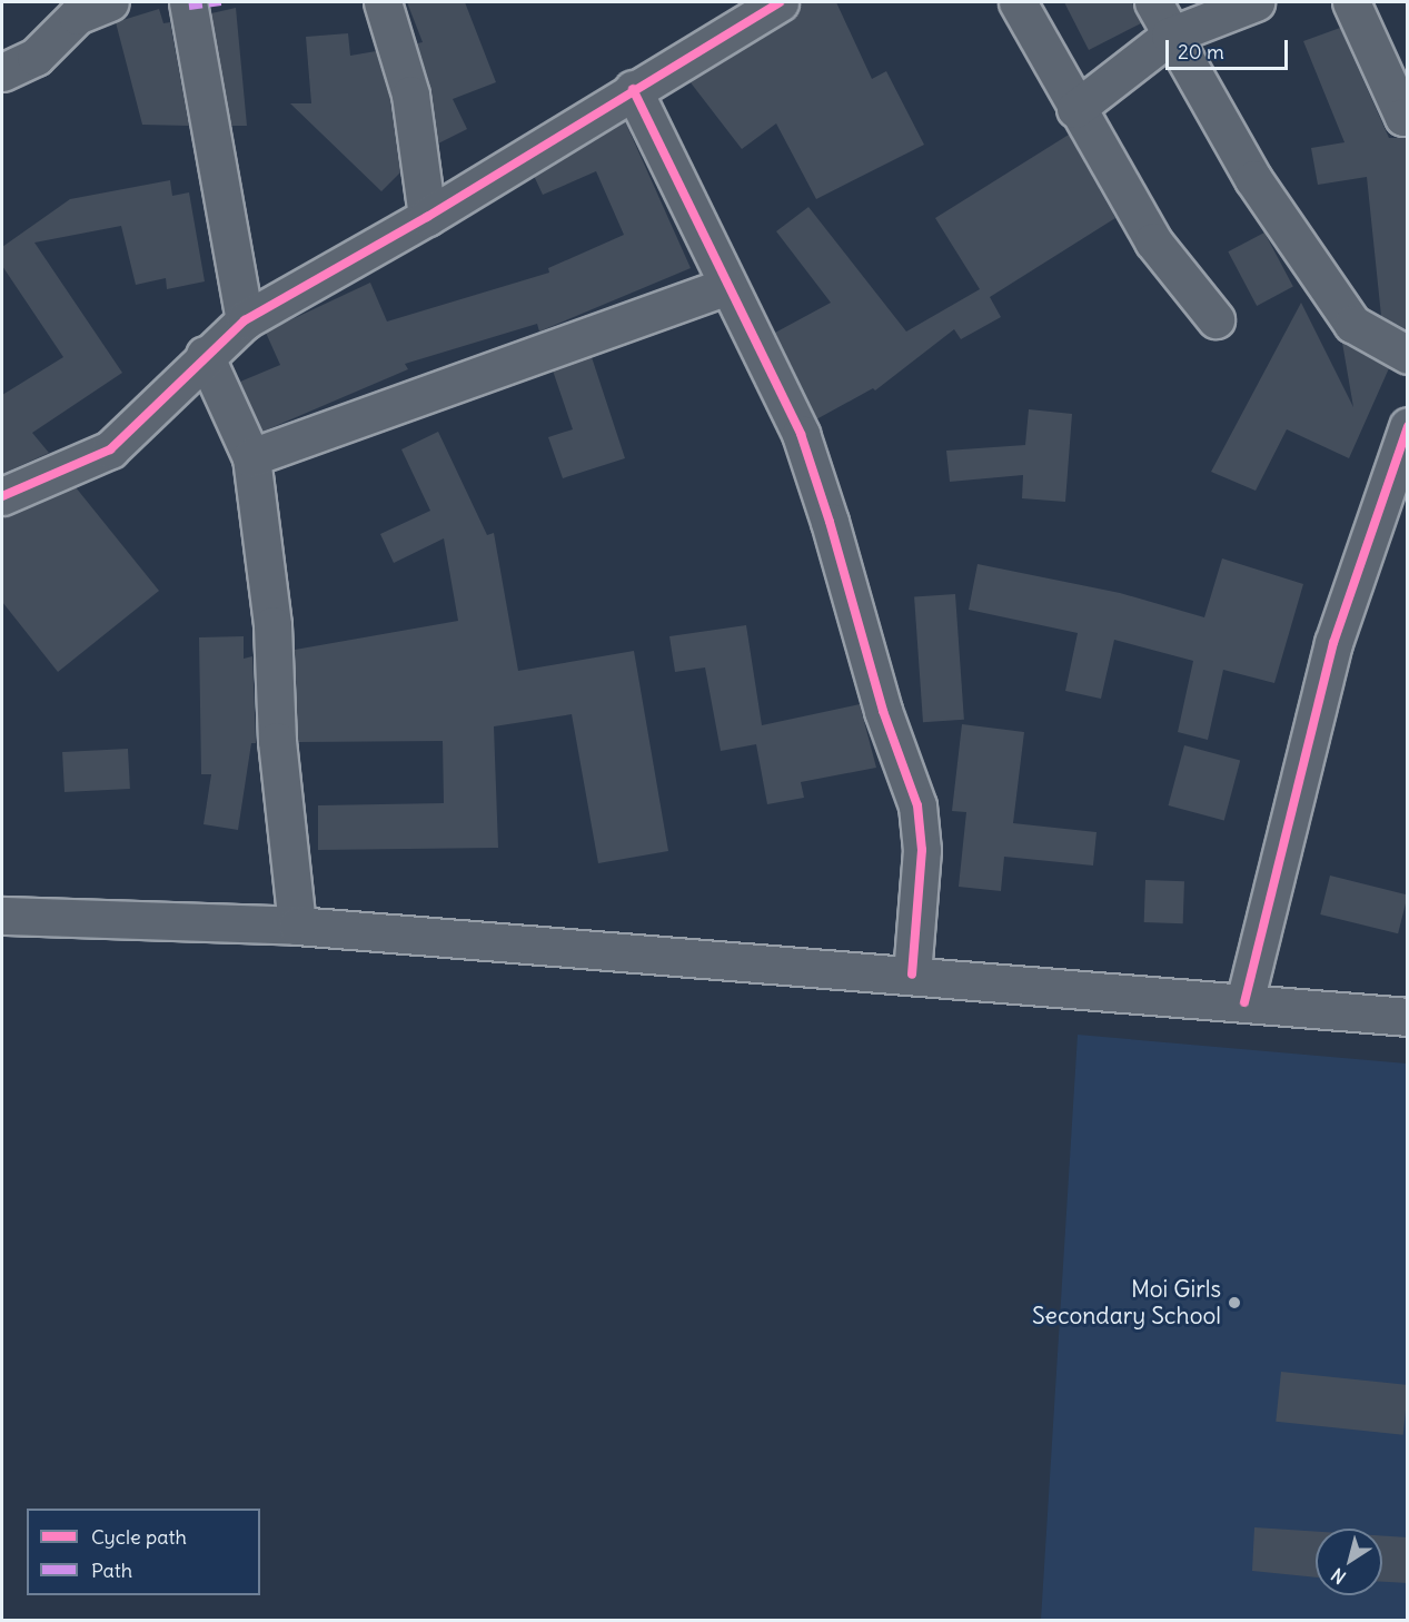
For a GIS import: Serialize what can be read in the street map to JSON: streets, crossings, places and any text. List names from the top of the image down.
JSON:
{
  "places": ["Moi Girls Secondary School"],
  "legend": ["Cycle path", "Path"],
  "scale_bar": "20 m",
  "north": "bottom left"
}
